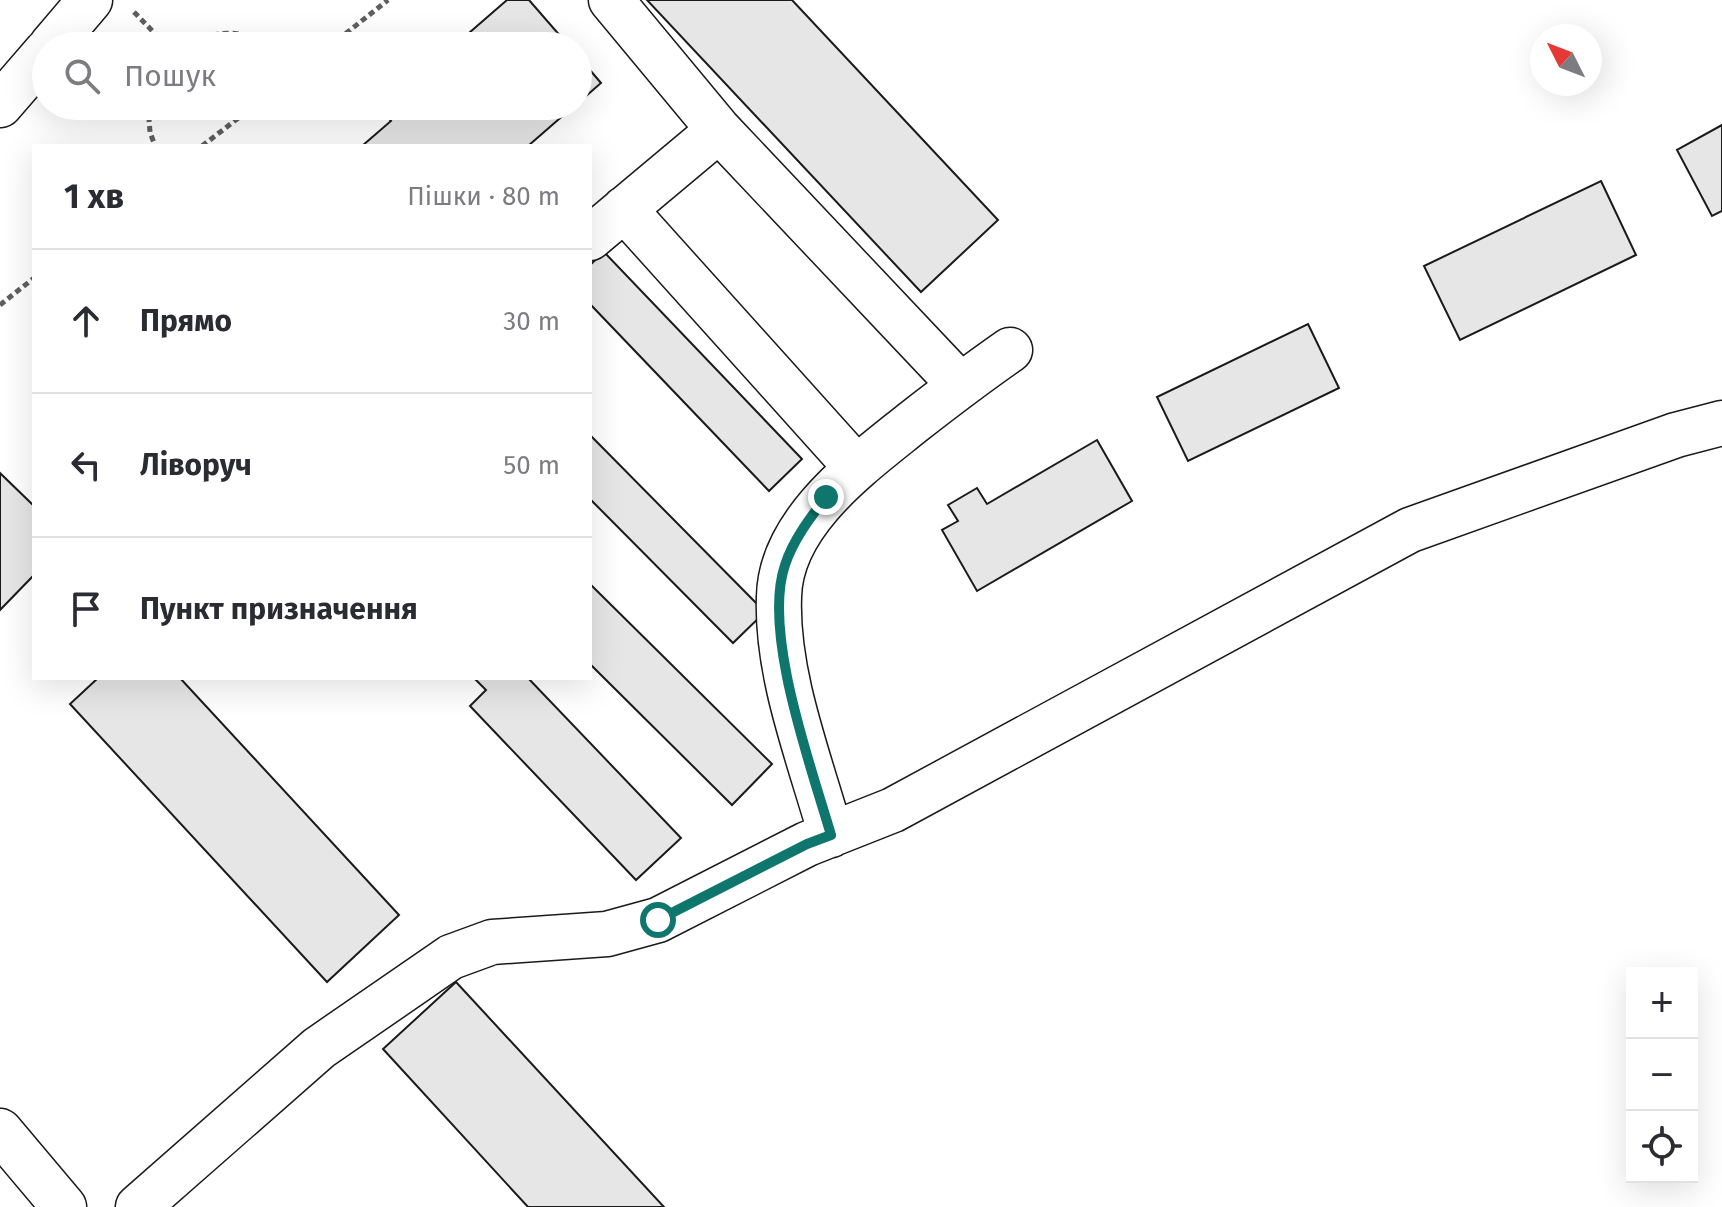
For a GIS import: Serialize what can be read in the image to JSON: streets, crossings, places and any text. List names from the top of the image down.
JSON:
{
  "north": "top left",
  "page": {
    "search": "Пошук",
    "heading": ["1 хв", "Пішки · 80 m"],
    "list": [
      ["Прямо", "30 m"],
      ["Ліворуч", "50 m"],
      "Пункт призначення"
    ],
    "map_buttons": ["+", "−"]
  }
}
